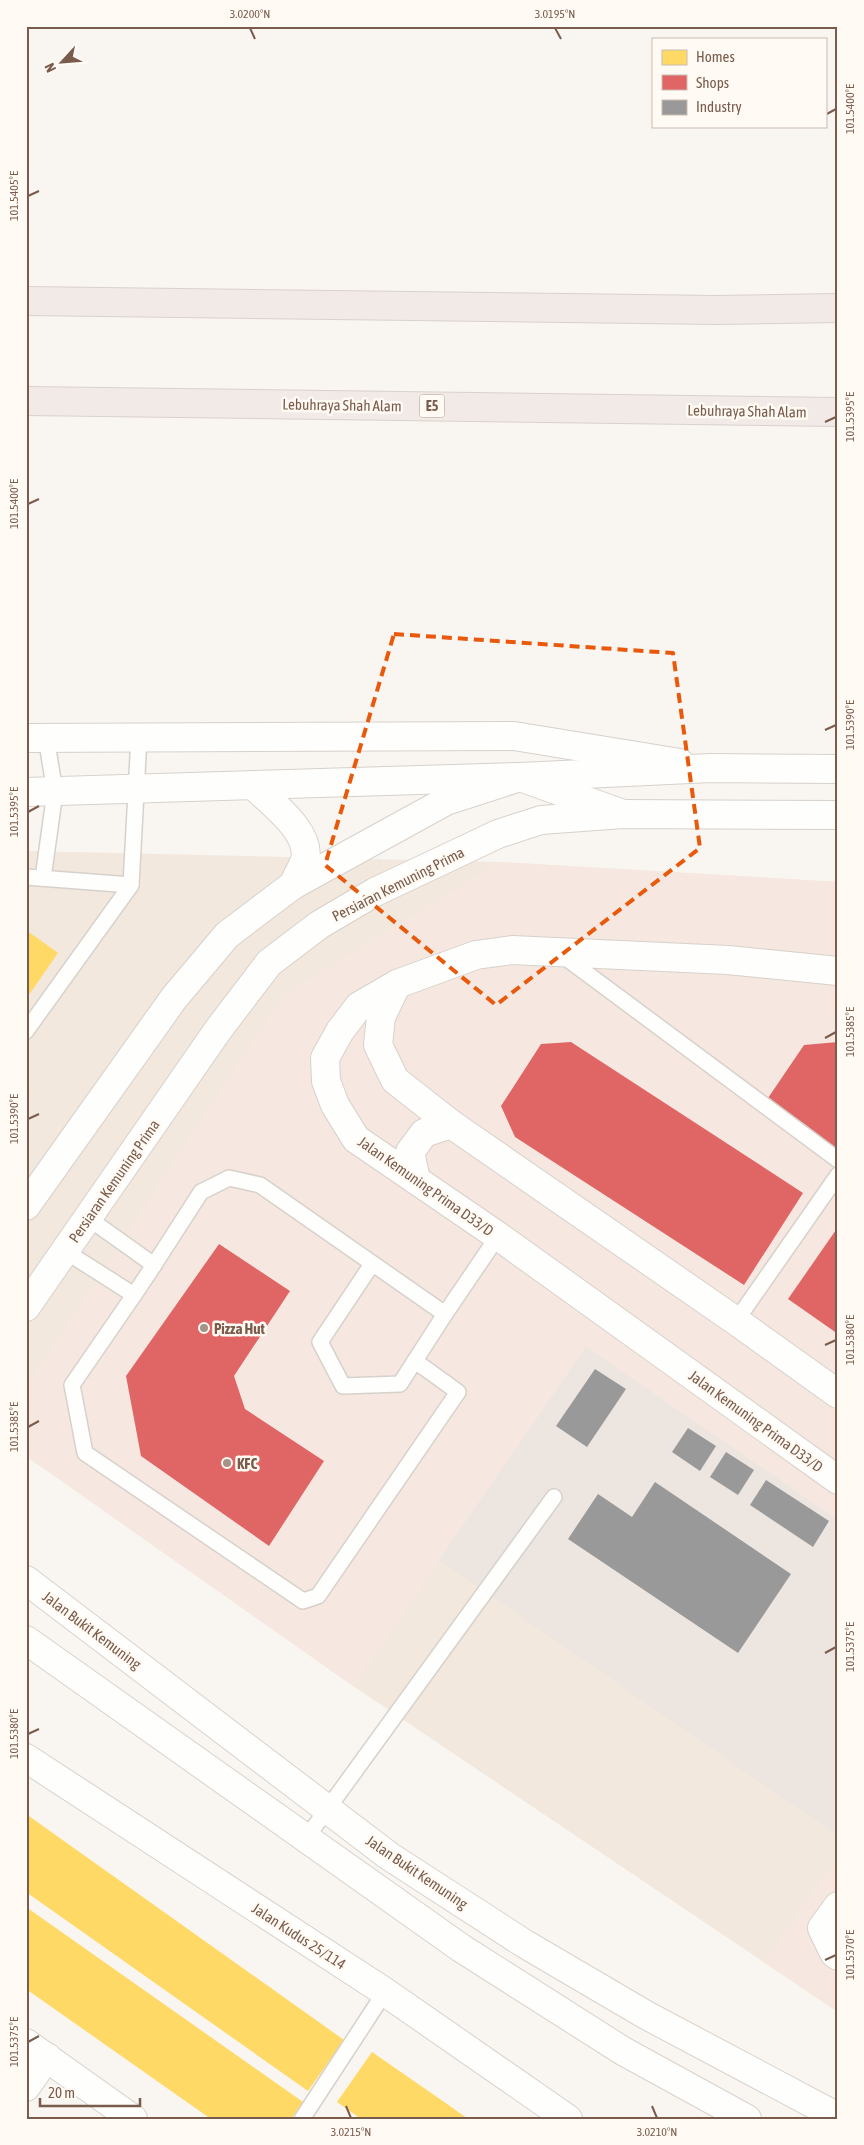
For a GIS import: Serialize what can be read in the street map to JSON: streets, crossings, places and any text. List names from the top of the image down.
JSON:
{
  "streets": {
    "highway": ["Lebuhraya Shah Alam", "E5"],
    "street": [
      "Persiaran Kemuning Prima",
      "Jalan Kemuning Prima D33/D",
      "Jalan Bukit Kemuning",
      "Jalan Kudus 25/114"
    ]
  },
  "places": ["Pizza Hut", "KFC"],
  "legend": ["Homes", "Shops", "Industry"],
  "scale_bar": "20 m",
  "north": "bottom left",
  "coordinates": [
    "3.0200°N",
    "3.0195°N",
    "101.5400°E",
    "101.5405°E",
    "101.5395°E",
    "101.5390°E",
    "101.5385°E",
    "101.5380°E",
    "101.5375°E",
    "101.5370°E",
    "3.0215°N",
    "3.0210°N"
  ]
}
